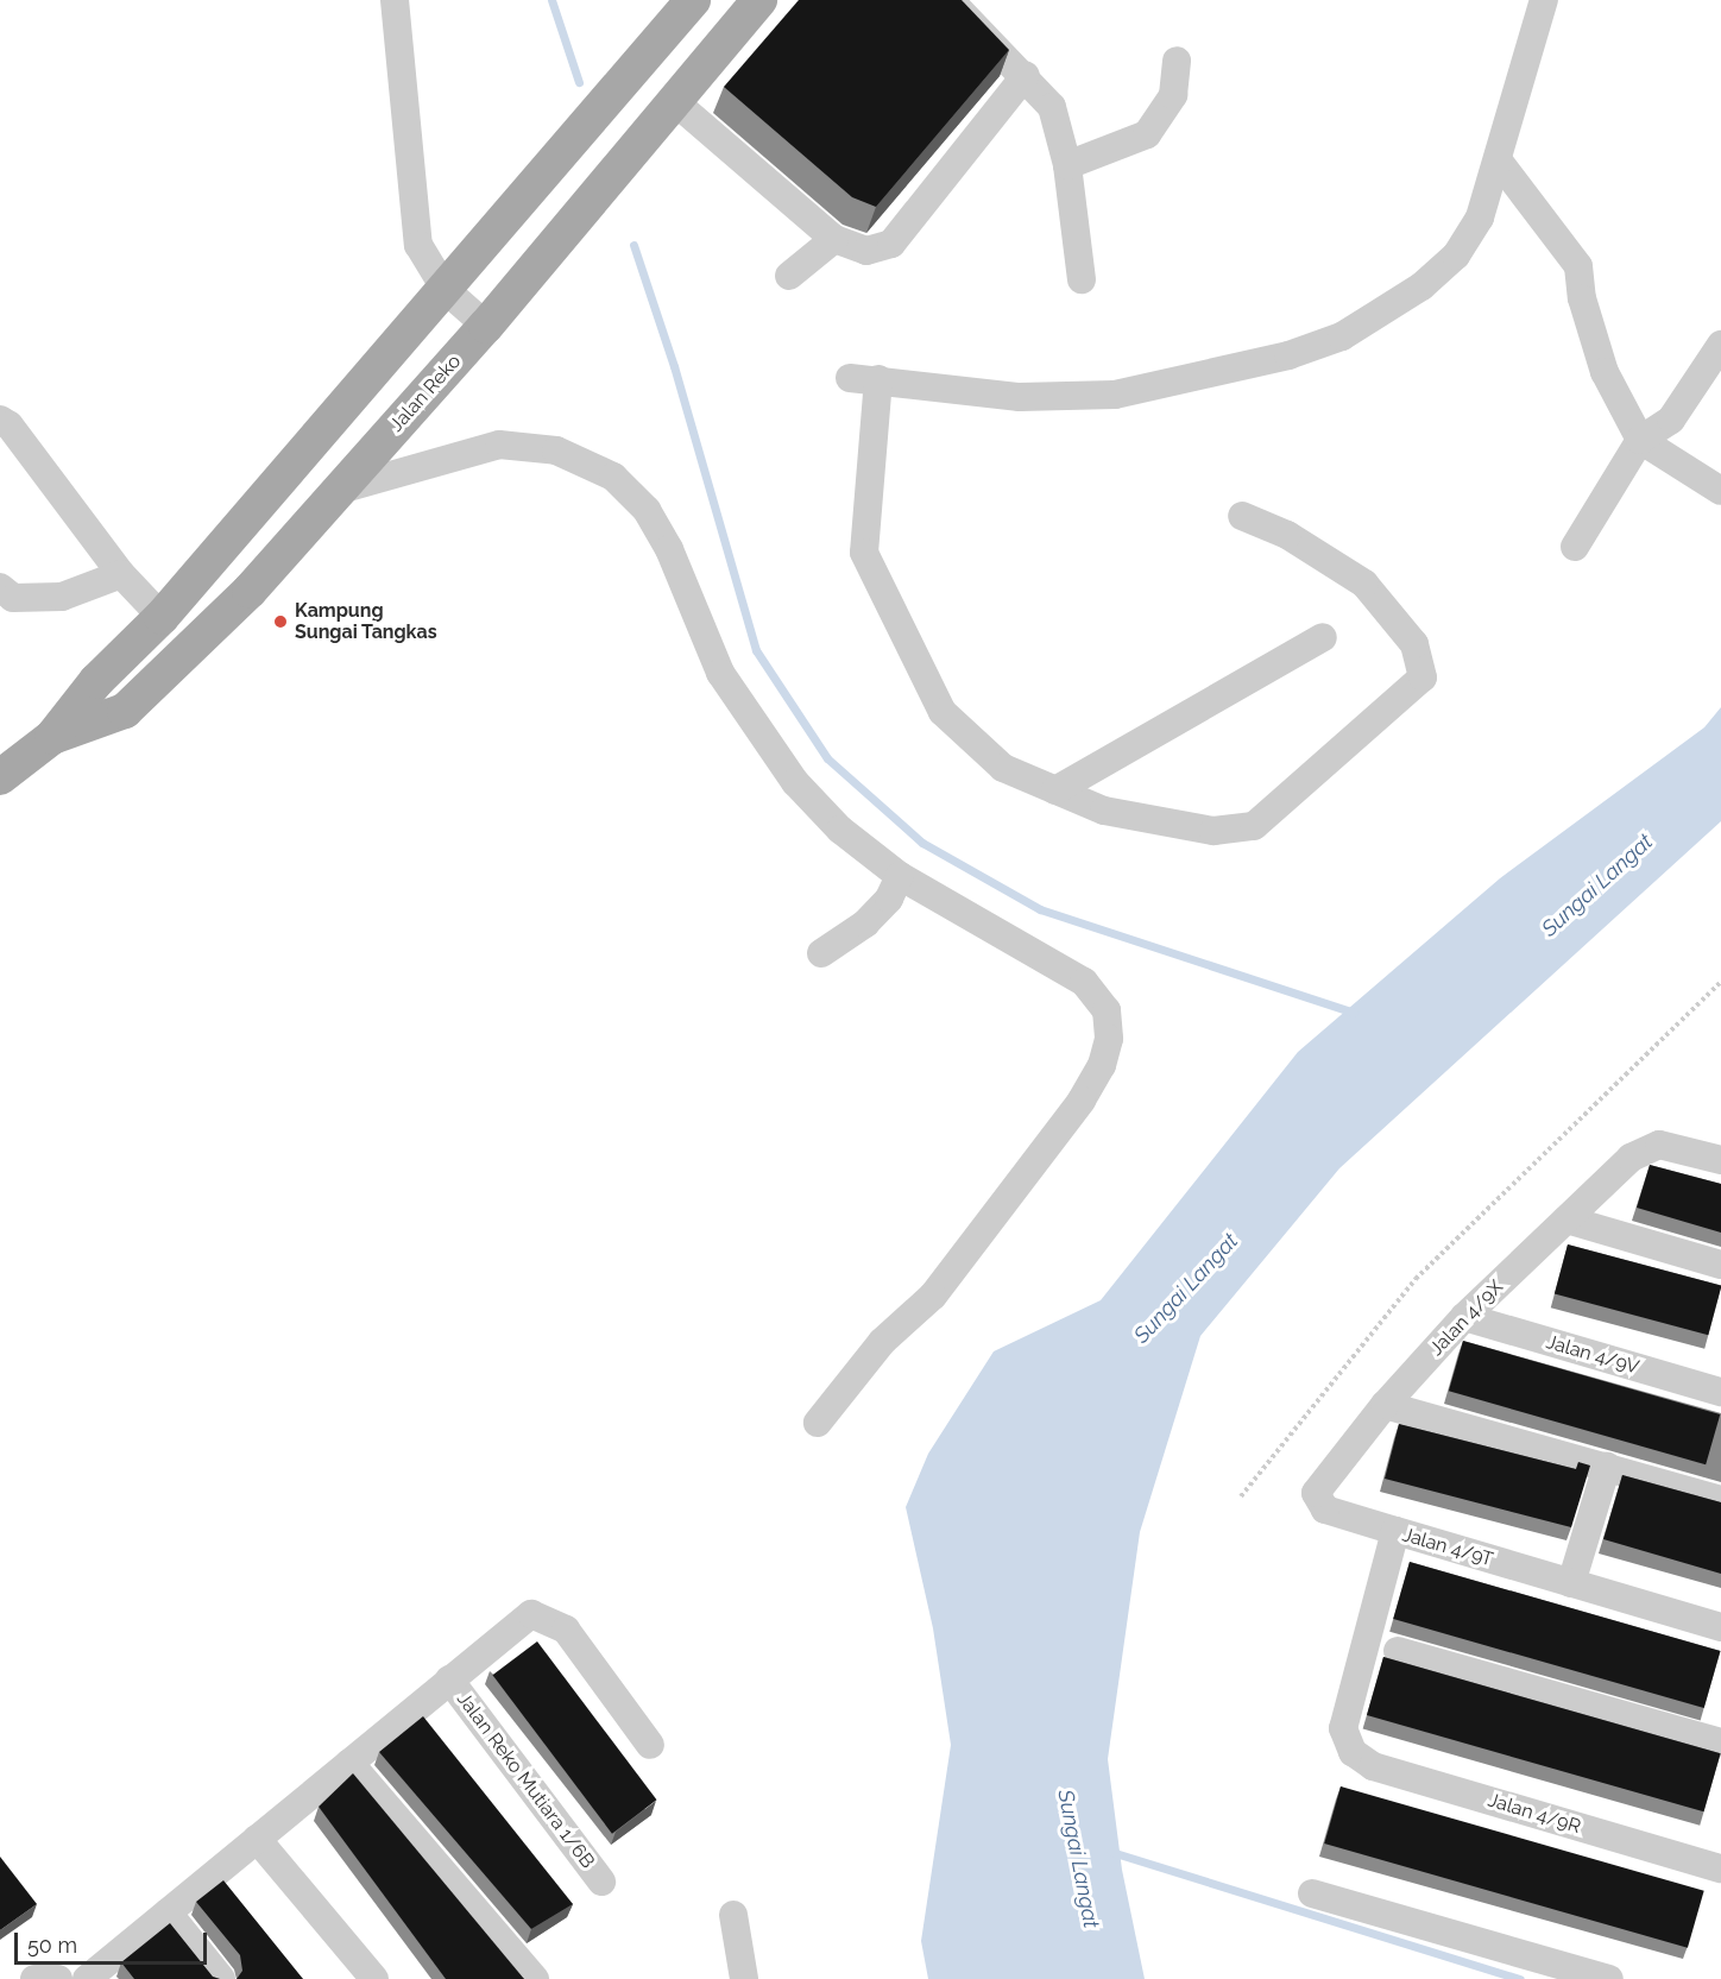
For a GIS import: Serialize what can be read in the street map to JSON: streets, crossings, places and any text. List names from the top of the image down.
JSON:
{
  "streets": {
    "main road": ["Jalan Reko"],
    "street": [
      "Jalan 4/9X",
      "Jalan 4/9V",
      "Jalan 4/9T",
      "Jalan Reko Mutiara 1/6B",
      "Jalan 4/9R"
    ]
  },
  "crossings": [
    ["Jalan 4/9X", "Jalan 4/9V"],
    ["Jalan 4/9X", "Jalan 4/9T"],
    ["Jalan 4/9T", "Jalan 4/9R"]
  ],
  "water": ["Sungai Langat"],
  "places": ["Kampung Sungai Tangkas"],
  "scale_bar": "50 m"
}
